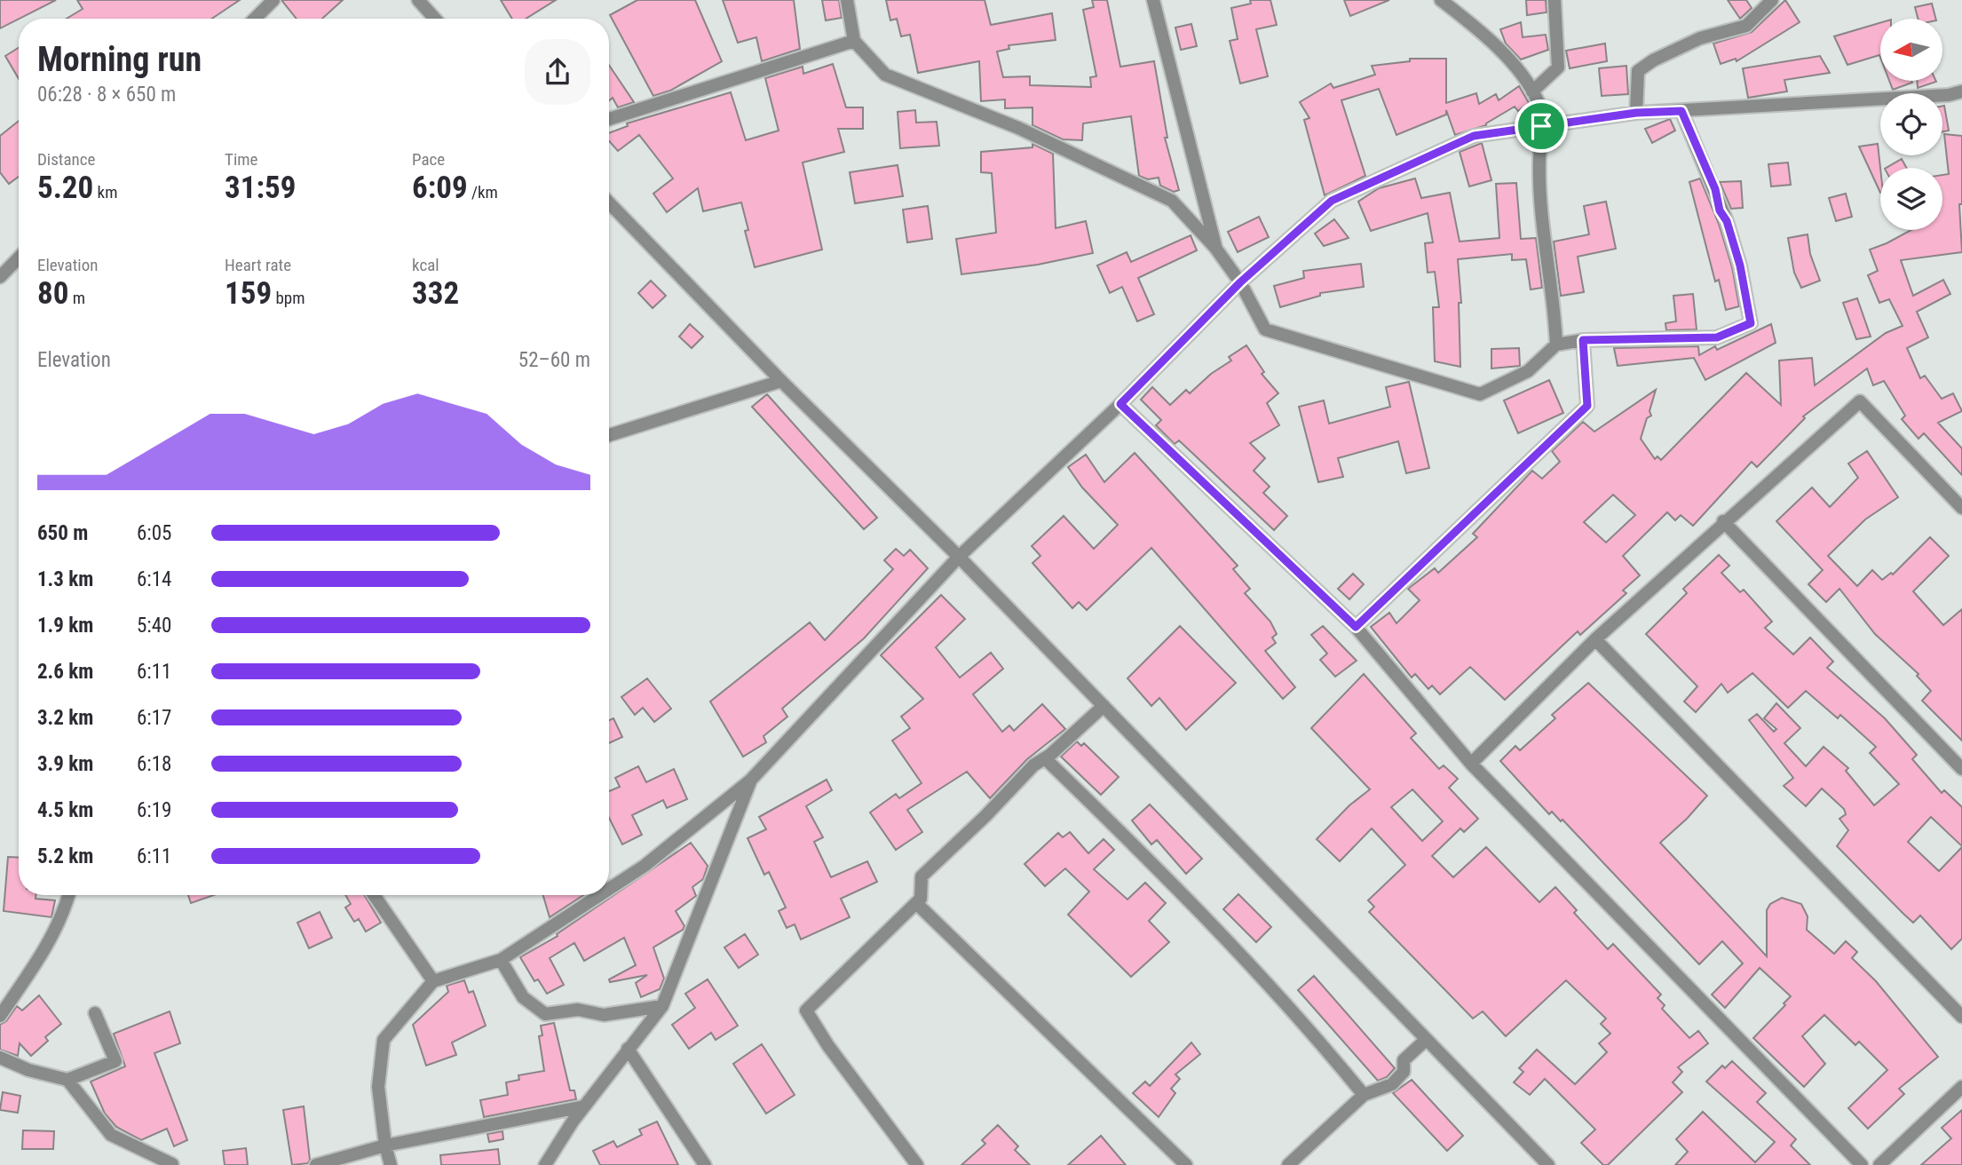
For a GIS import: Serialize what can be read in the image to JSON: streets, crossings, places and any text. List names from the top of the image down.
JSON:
{
  "north": "left",
  "page": {
    "heading": ["Morning run", "06:28 · 8 × 650 m"],
    "stats": [
      ["Distance", "5.20 km"],
      ["Time", "31:59"],
      ["Pace", "6:09 /km"],
      ["Elevation", "80 m"],
      ["Heart rate", "159 bpm"],
      ["kcal", "332"]
    ],
    "chart": ["Elevation", "52–60 m"],
    "list": [
      {
        "name": "650 m",
        "note": "6:05"
      },
      {
        "name": "1.3 km",
        "note": "6:14"
      },
      {
        "name": "1.9 km",
        "note": "5:40"
      },
      {
        "name": "2.6 km",
        "note": "6:11"
      },
      {
        "name": "3.2 km",
        "note": "6:17"
      },
      {
        "name": "3.9 km",
        "note": "6:18"
      },
      {
        "name": "4.5 km",
        "note": "6:19"
      },
      {
        "name": "5.2 km",
        "note": "6:11"
      }
    ]
  }
}
